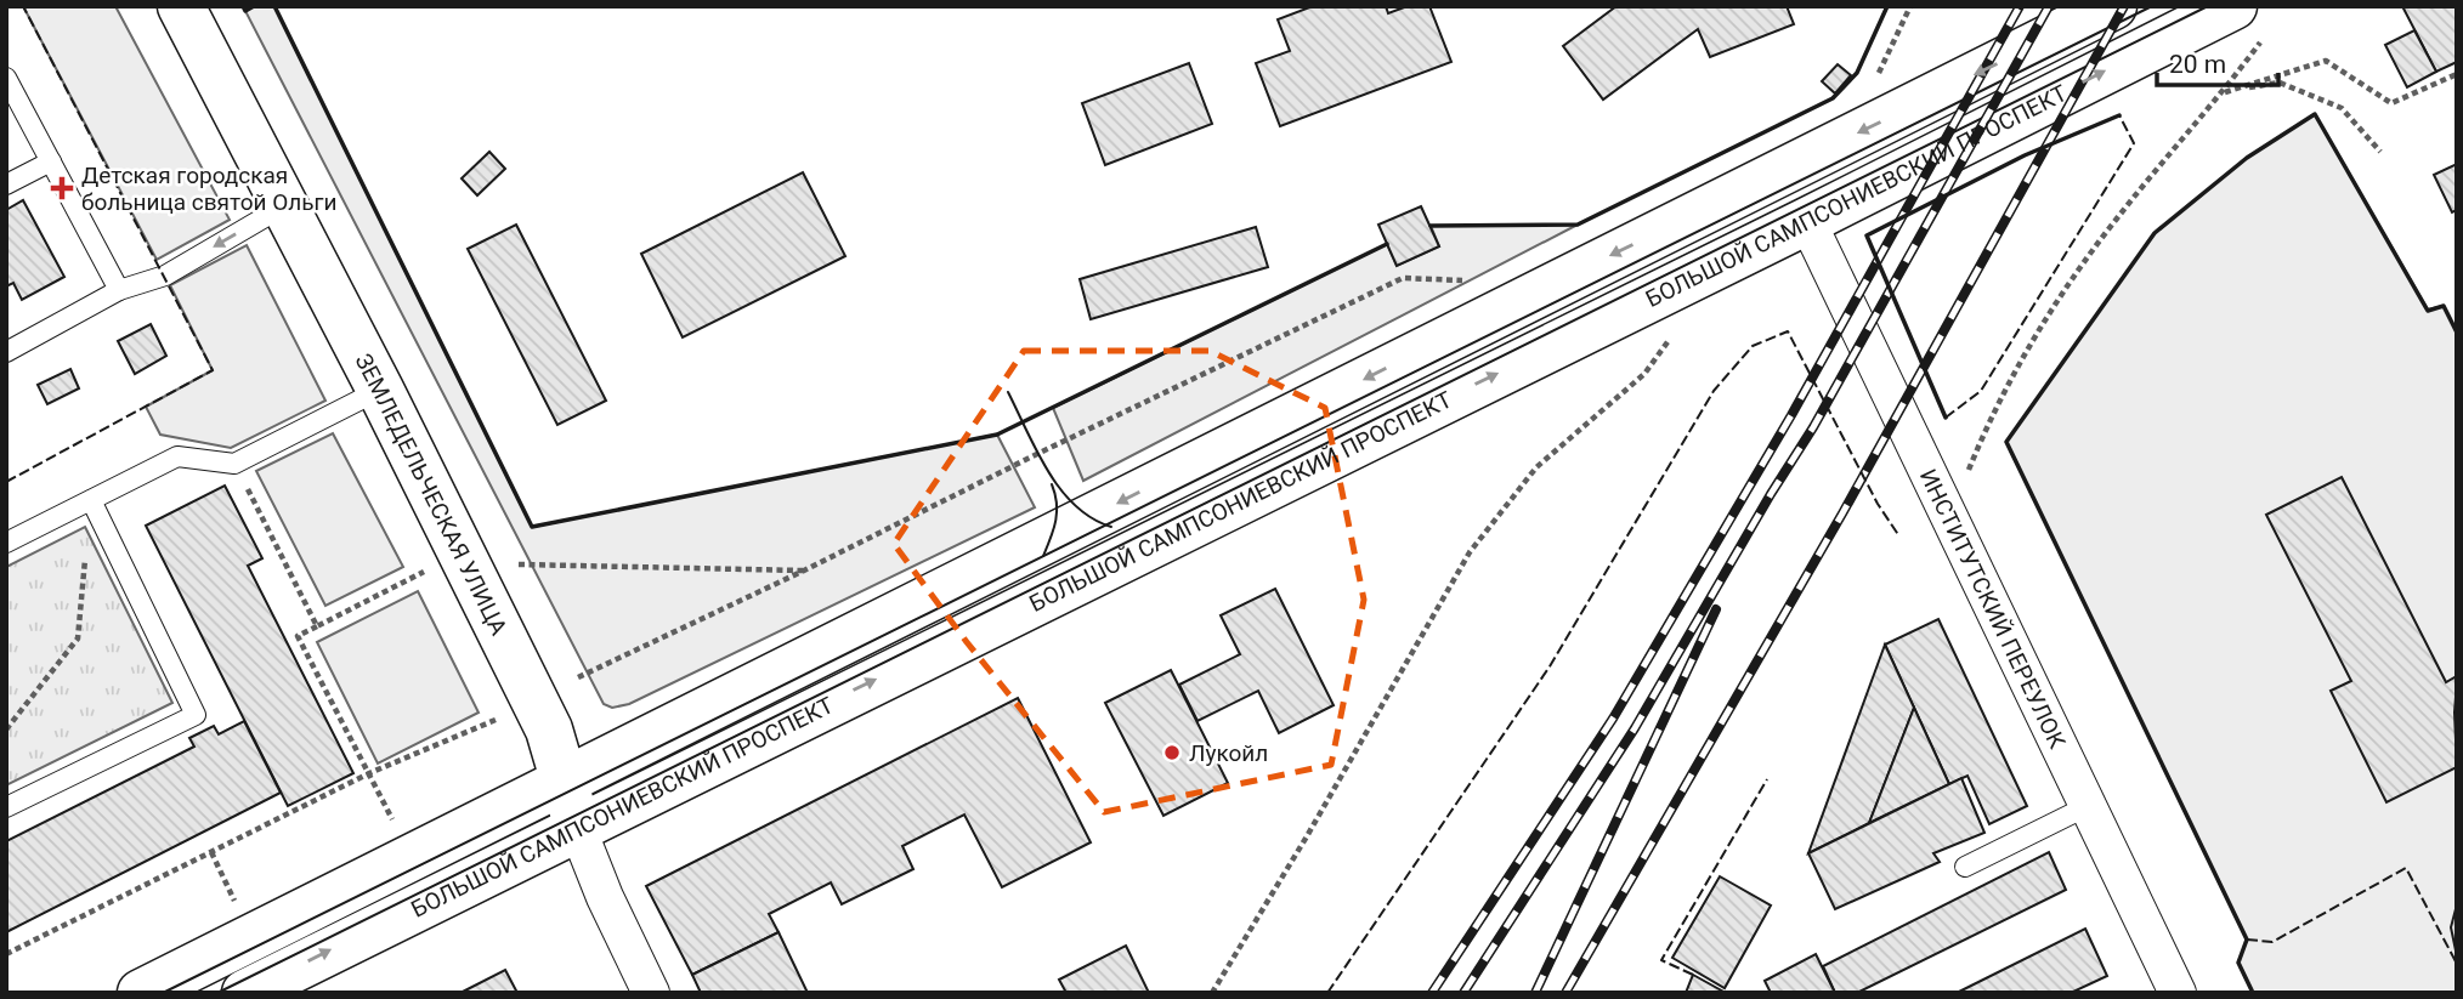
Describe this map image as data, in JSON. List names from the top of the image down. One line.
{"streets":{"main road":["БОЛЬШОЙ САМПСОНИЕВСКИЙ ПРОСПЕКТ","ЗЕМЛЕДЕЛЬЧЕСКАЯ УЛИЦА"],"street":["ИНСТИТУТСКИЙ ПЕРЕУЛОК"]},"crossings":[["БОЛЬШОЙ САМПСОНИЕВСКИЙ ПРОСПЕКТ","ЗЕМЛЕДЕЛЬЧЕСКАЯ УЛИЦА"],["БОЛЬШОЙ САМПСОНИЕВСКИЙ ПРОСПЕКТ","ИНСТИТУТСКИЙ ПЕРЕУЛОК"]],"places":{"health":["Детская городская больница святой Ольги"],"other":["Лукойл"]},"scale_bar":"20 m"}
